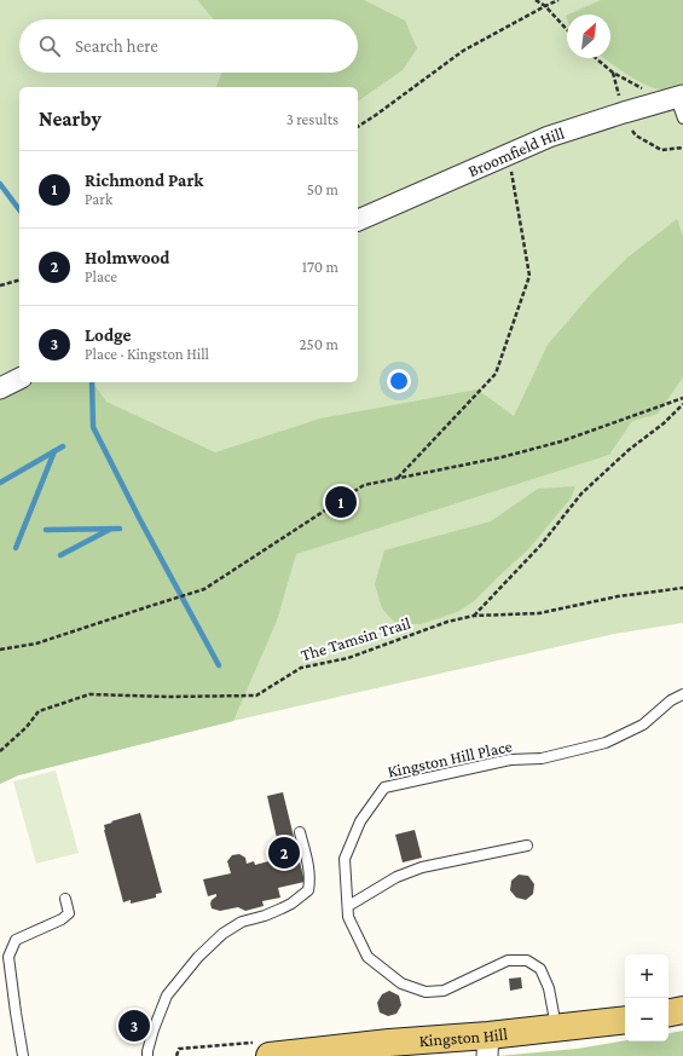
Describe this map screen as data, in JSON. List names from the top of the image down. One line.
{"streets":{"main road":["Kingston Hill"],"street":["Broomfield Hill"],"lane":["Kingston Hill Place"],"path":["The Tamsin Trail"]},"crossings":[["Kingston Hill Place","Kingston Hill"]],"north":"top right","page":{"search":"Search here","heading":["Nearby","3 results"],"list":[{"mark":"1","name":"Richmond Park","note":"Park","value":"50 m"},{"mark":"2","name":"Holmwood","note":"Place","value":"170 m"},{"mark":"3","name":"Lodge","note":"Place · Kingston Hill","value":"250 m"}],"pins":["1","2","3"],"map_buttons":["+","−"]}}
